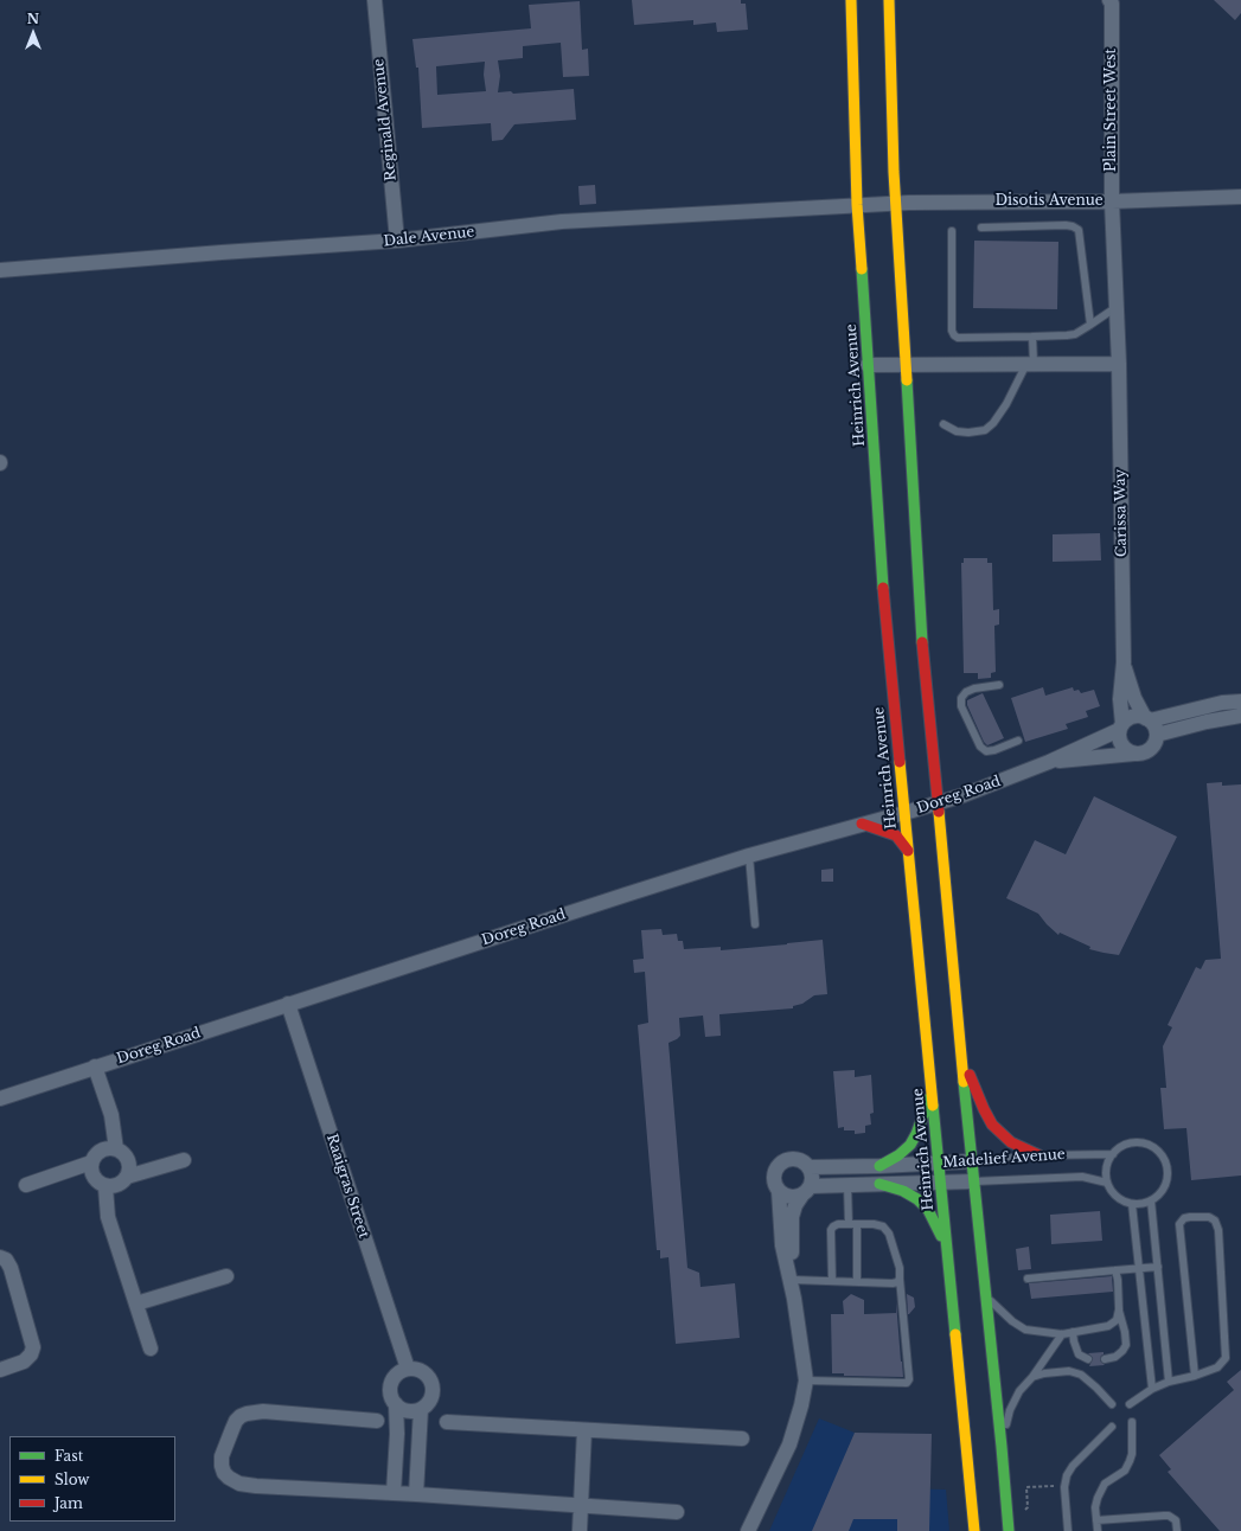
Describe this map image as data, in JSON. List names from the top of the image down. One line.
{"streets":{"street":["Plain Street West","Reginald Avenue","Disotis Avenue","Dale Avenue","Heinrich Avenue","Carissa Way","Doreg Road","Madelief Avenue","Raaigras Street"]},"crossings":[["Plain Street West","Disotis Avenue"],["Plain Street West","Carissa Way"],["Reginald Avenue","Dale Avenue"],["Disotis Avenue","Dale Avenue"],["Disotis Avenue","Heinrich Avenue"],["Dale Avenue","Heinrich Avenue"],["Heinrich Avenue","Doreg Road"],["Heinrich Avenue","Madelief Avenue"],["Carissa Way","Doreg Road"],["Doreg Road","Raaigras Street"]],"legend":["Fast","Slow","Jam"],"north":"top"}
